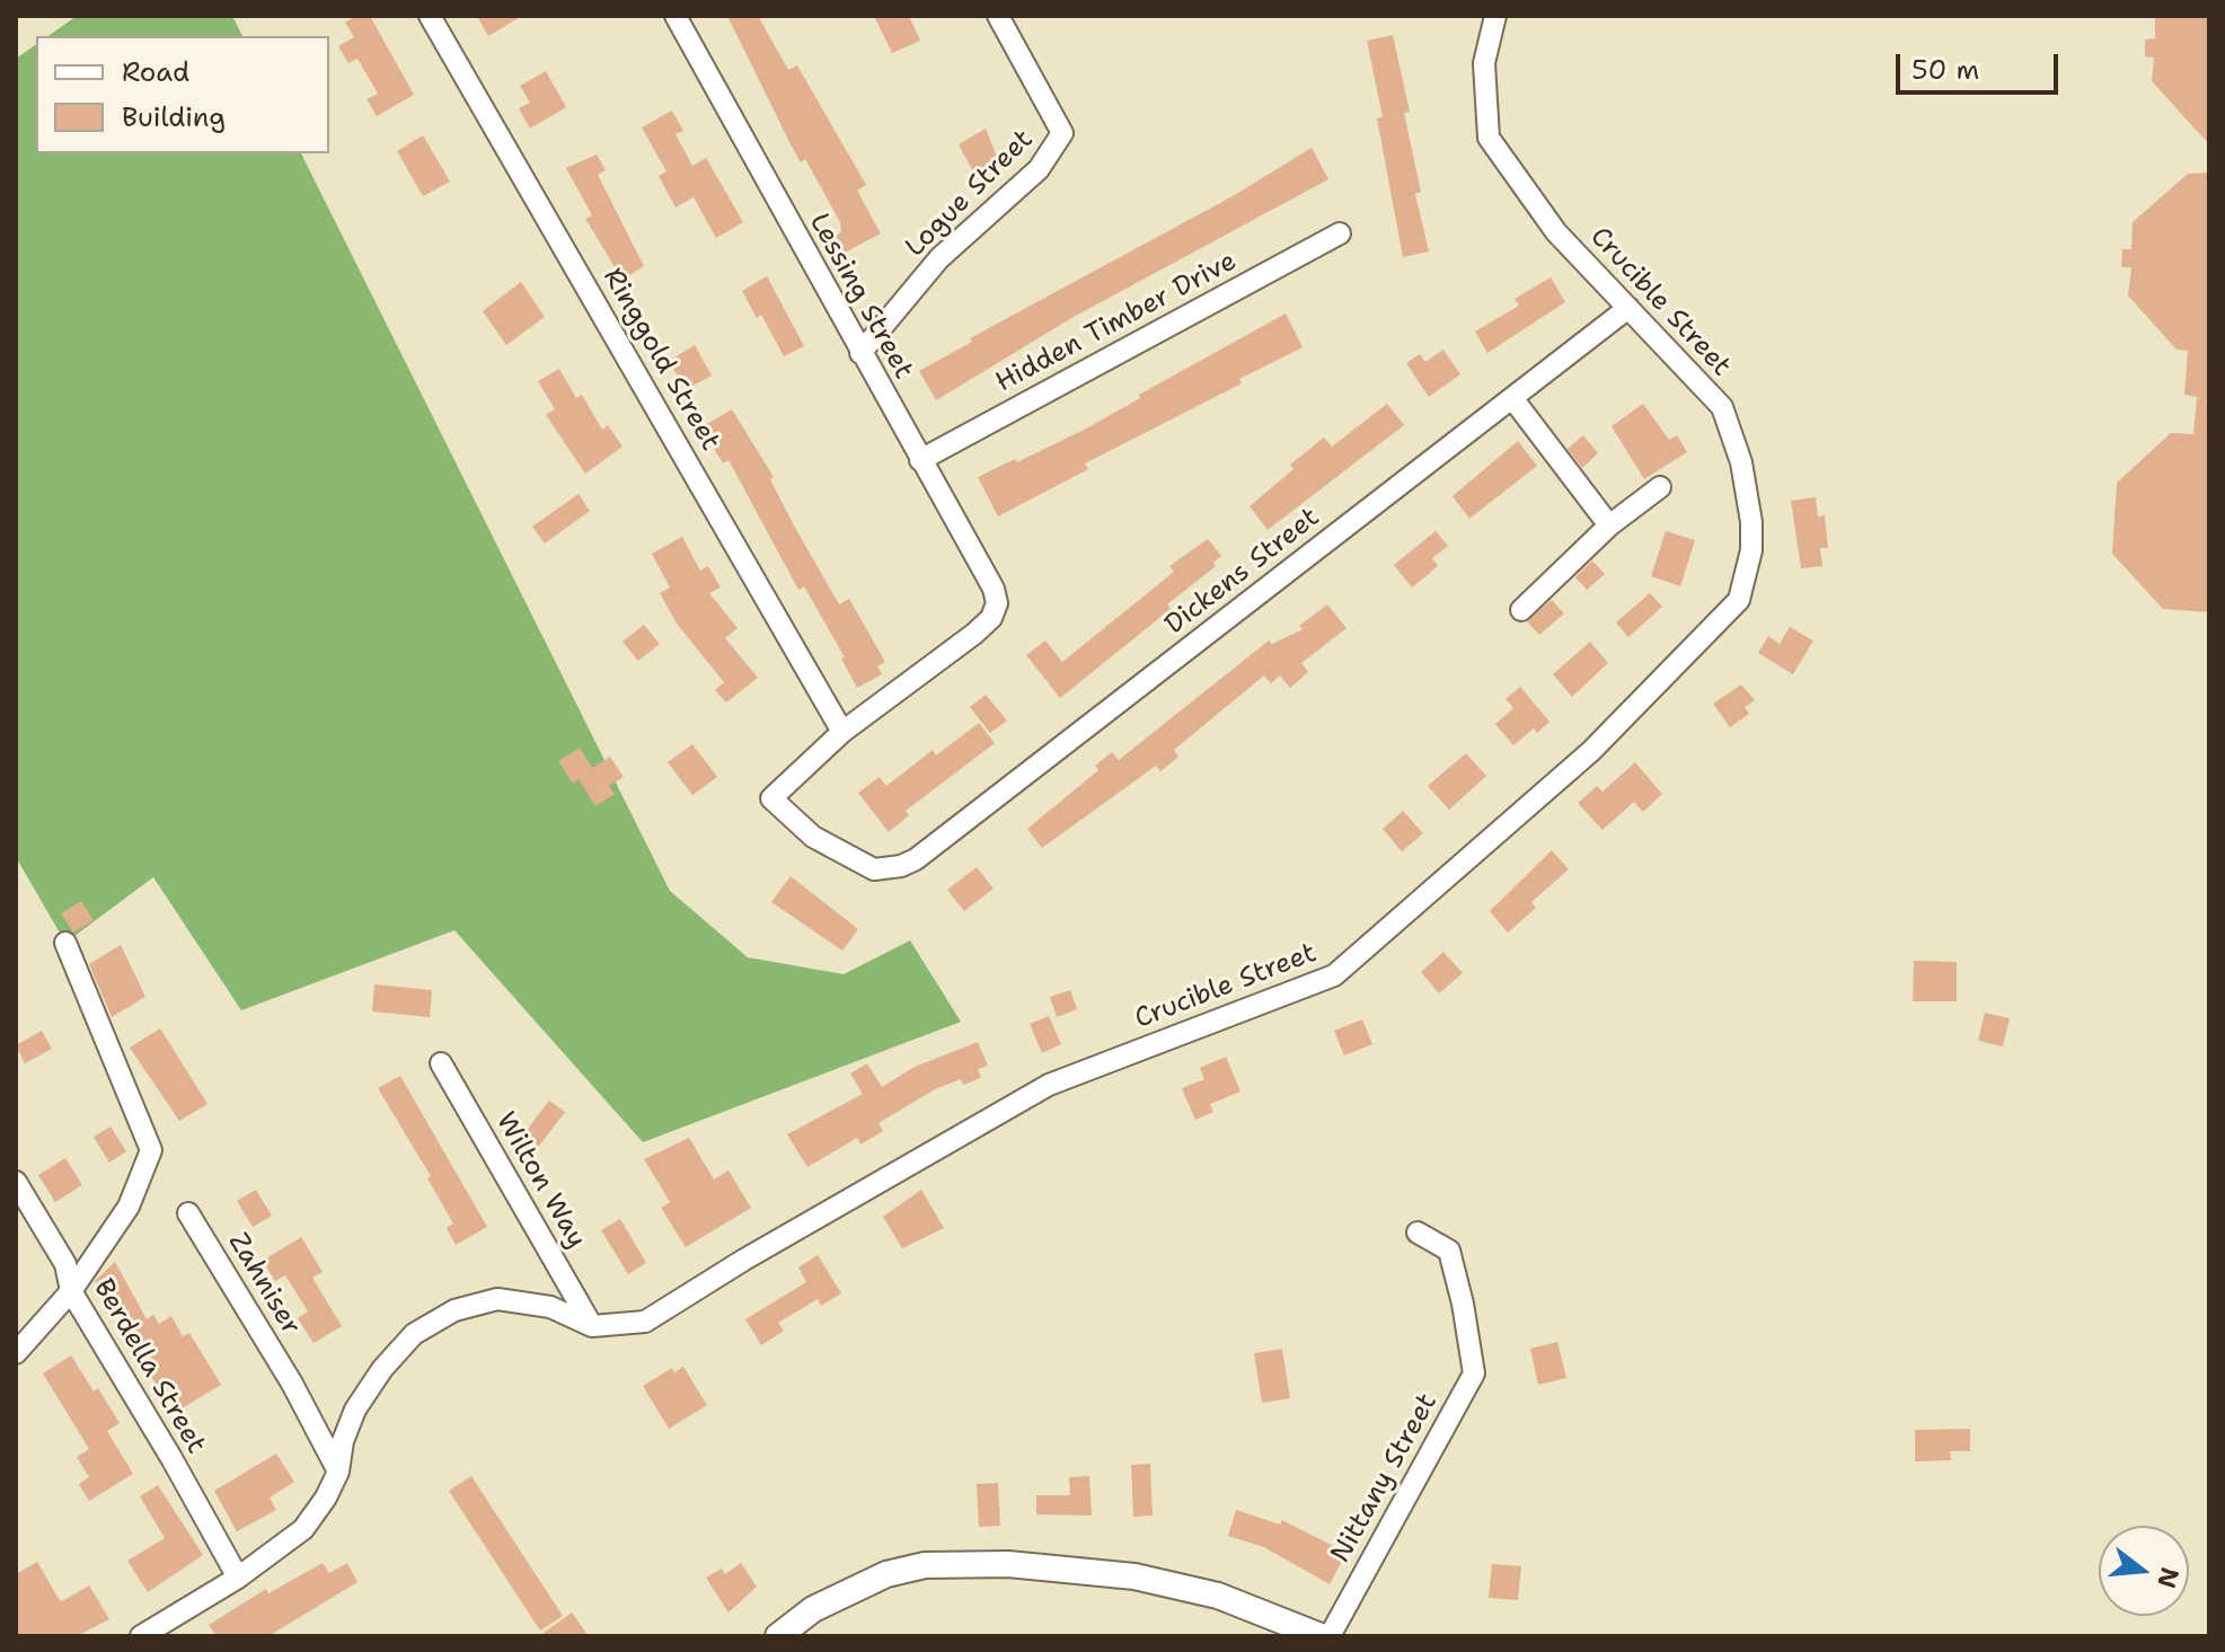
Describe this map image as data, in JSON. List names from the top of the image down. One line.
{"streets":{"street":["Logue Street","Lessing Street","Crucible Street","Hidden Timber Drive","Ringgold Street","Dickens Street","Wilton Way","Zahniser","Berdella Street","Nittany Street"]},"crossings":[["Logue Street","Lessing Street"],["Lessing Street","Hidden Timber Drive"],["Lessing Street","Ringgold Street"],["Lessing Street","Dickens Street"],["Crucible Street","Dickens Street"],["Crucible Street","Wilton Way"],["Crucible Street","Zahniser"],["Crucible Street","Berdella Street"],["Ringgold Street","Dickens Street"]],"legend":["Road","Building"],"scale_bar":"50 m","north":"right"}
